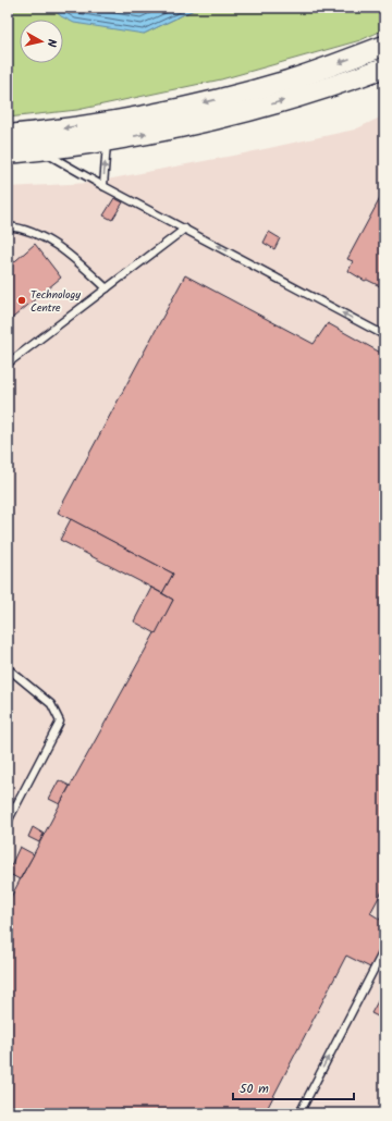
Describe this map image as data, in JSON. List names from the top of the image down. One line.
{"places":["Technology Centre"],"scale_bar":"50 m","north":"right"}
